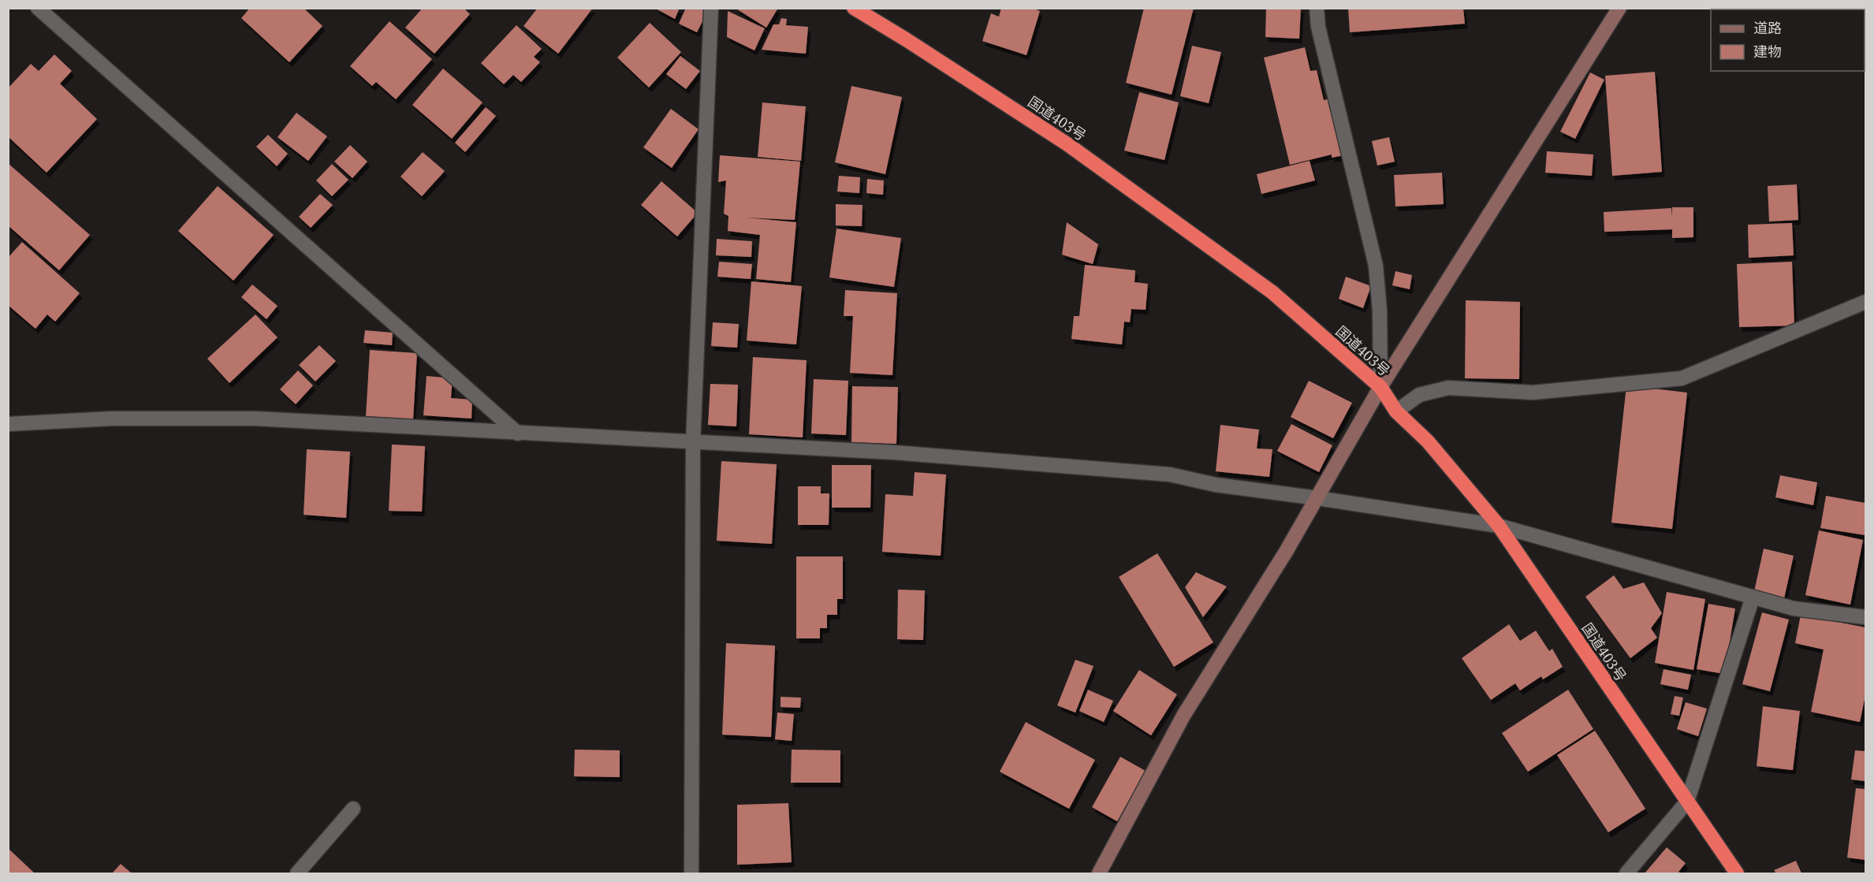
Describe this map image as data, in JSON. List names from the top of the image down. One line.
{"streets":{"highway":["国道403号"]},"legend":["道路","建物"]}
